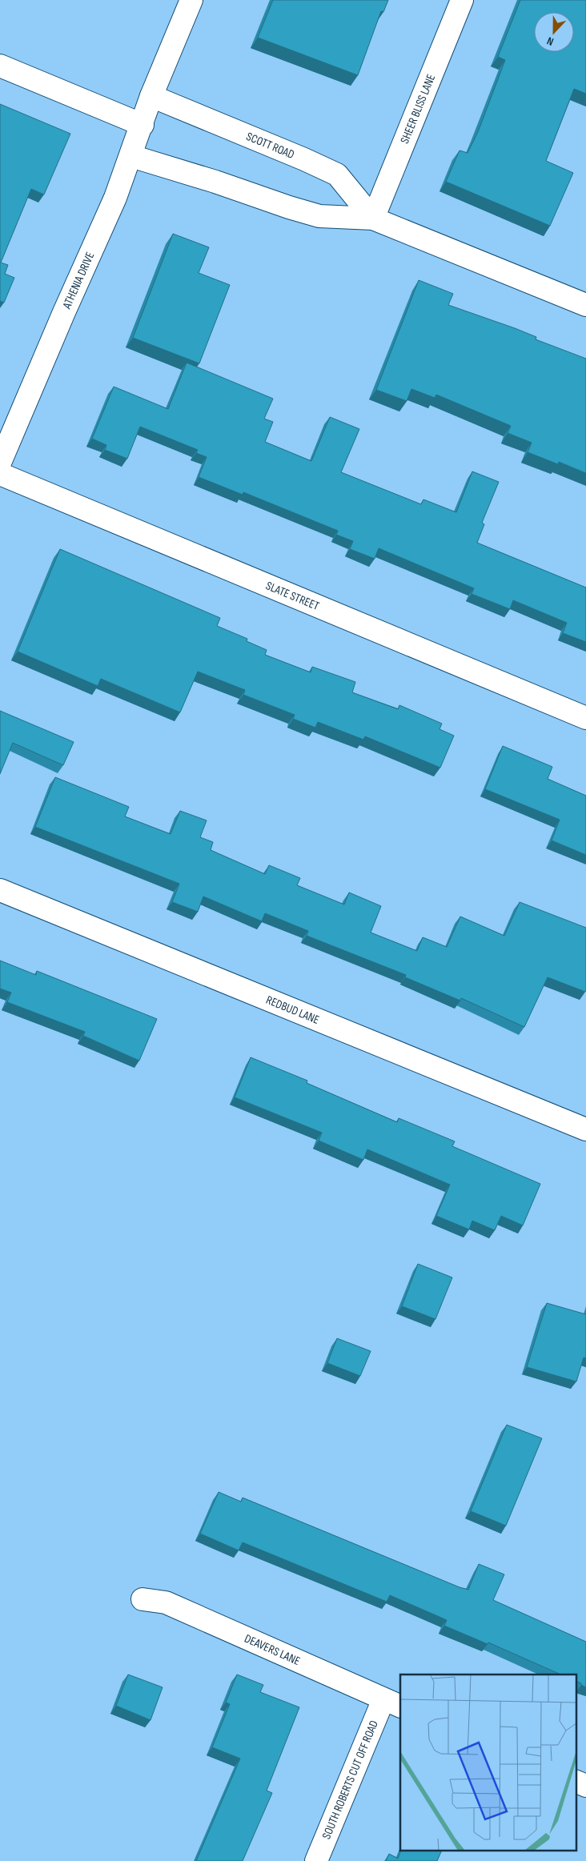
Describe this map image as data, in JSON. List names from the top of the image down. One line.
{"streets":{"street":["SHEER BLISS LANE","SCOTT ROAD","ATHENIA DRIVE","SLATE STREET","REDBUD LANE","DEAVERS LANE","SOUTH ROBERTS CUT OFF ROAD"]},"crossings":[["SHEER BLISS LANE","SCOTT ROAD"],["SCOTT ROAD","ATHENIA DRIVE"],["DEAVERS LANE","SOUTH ROBERTS CUT OFF ROAD"]],"north":"bottom"}
